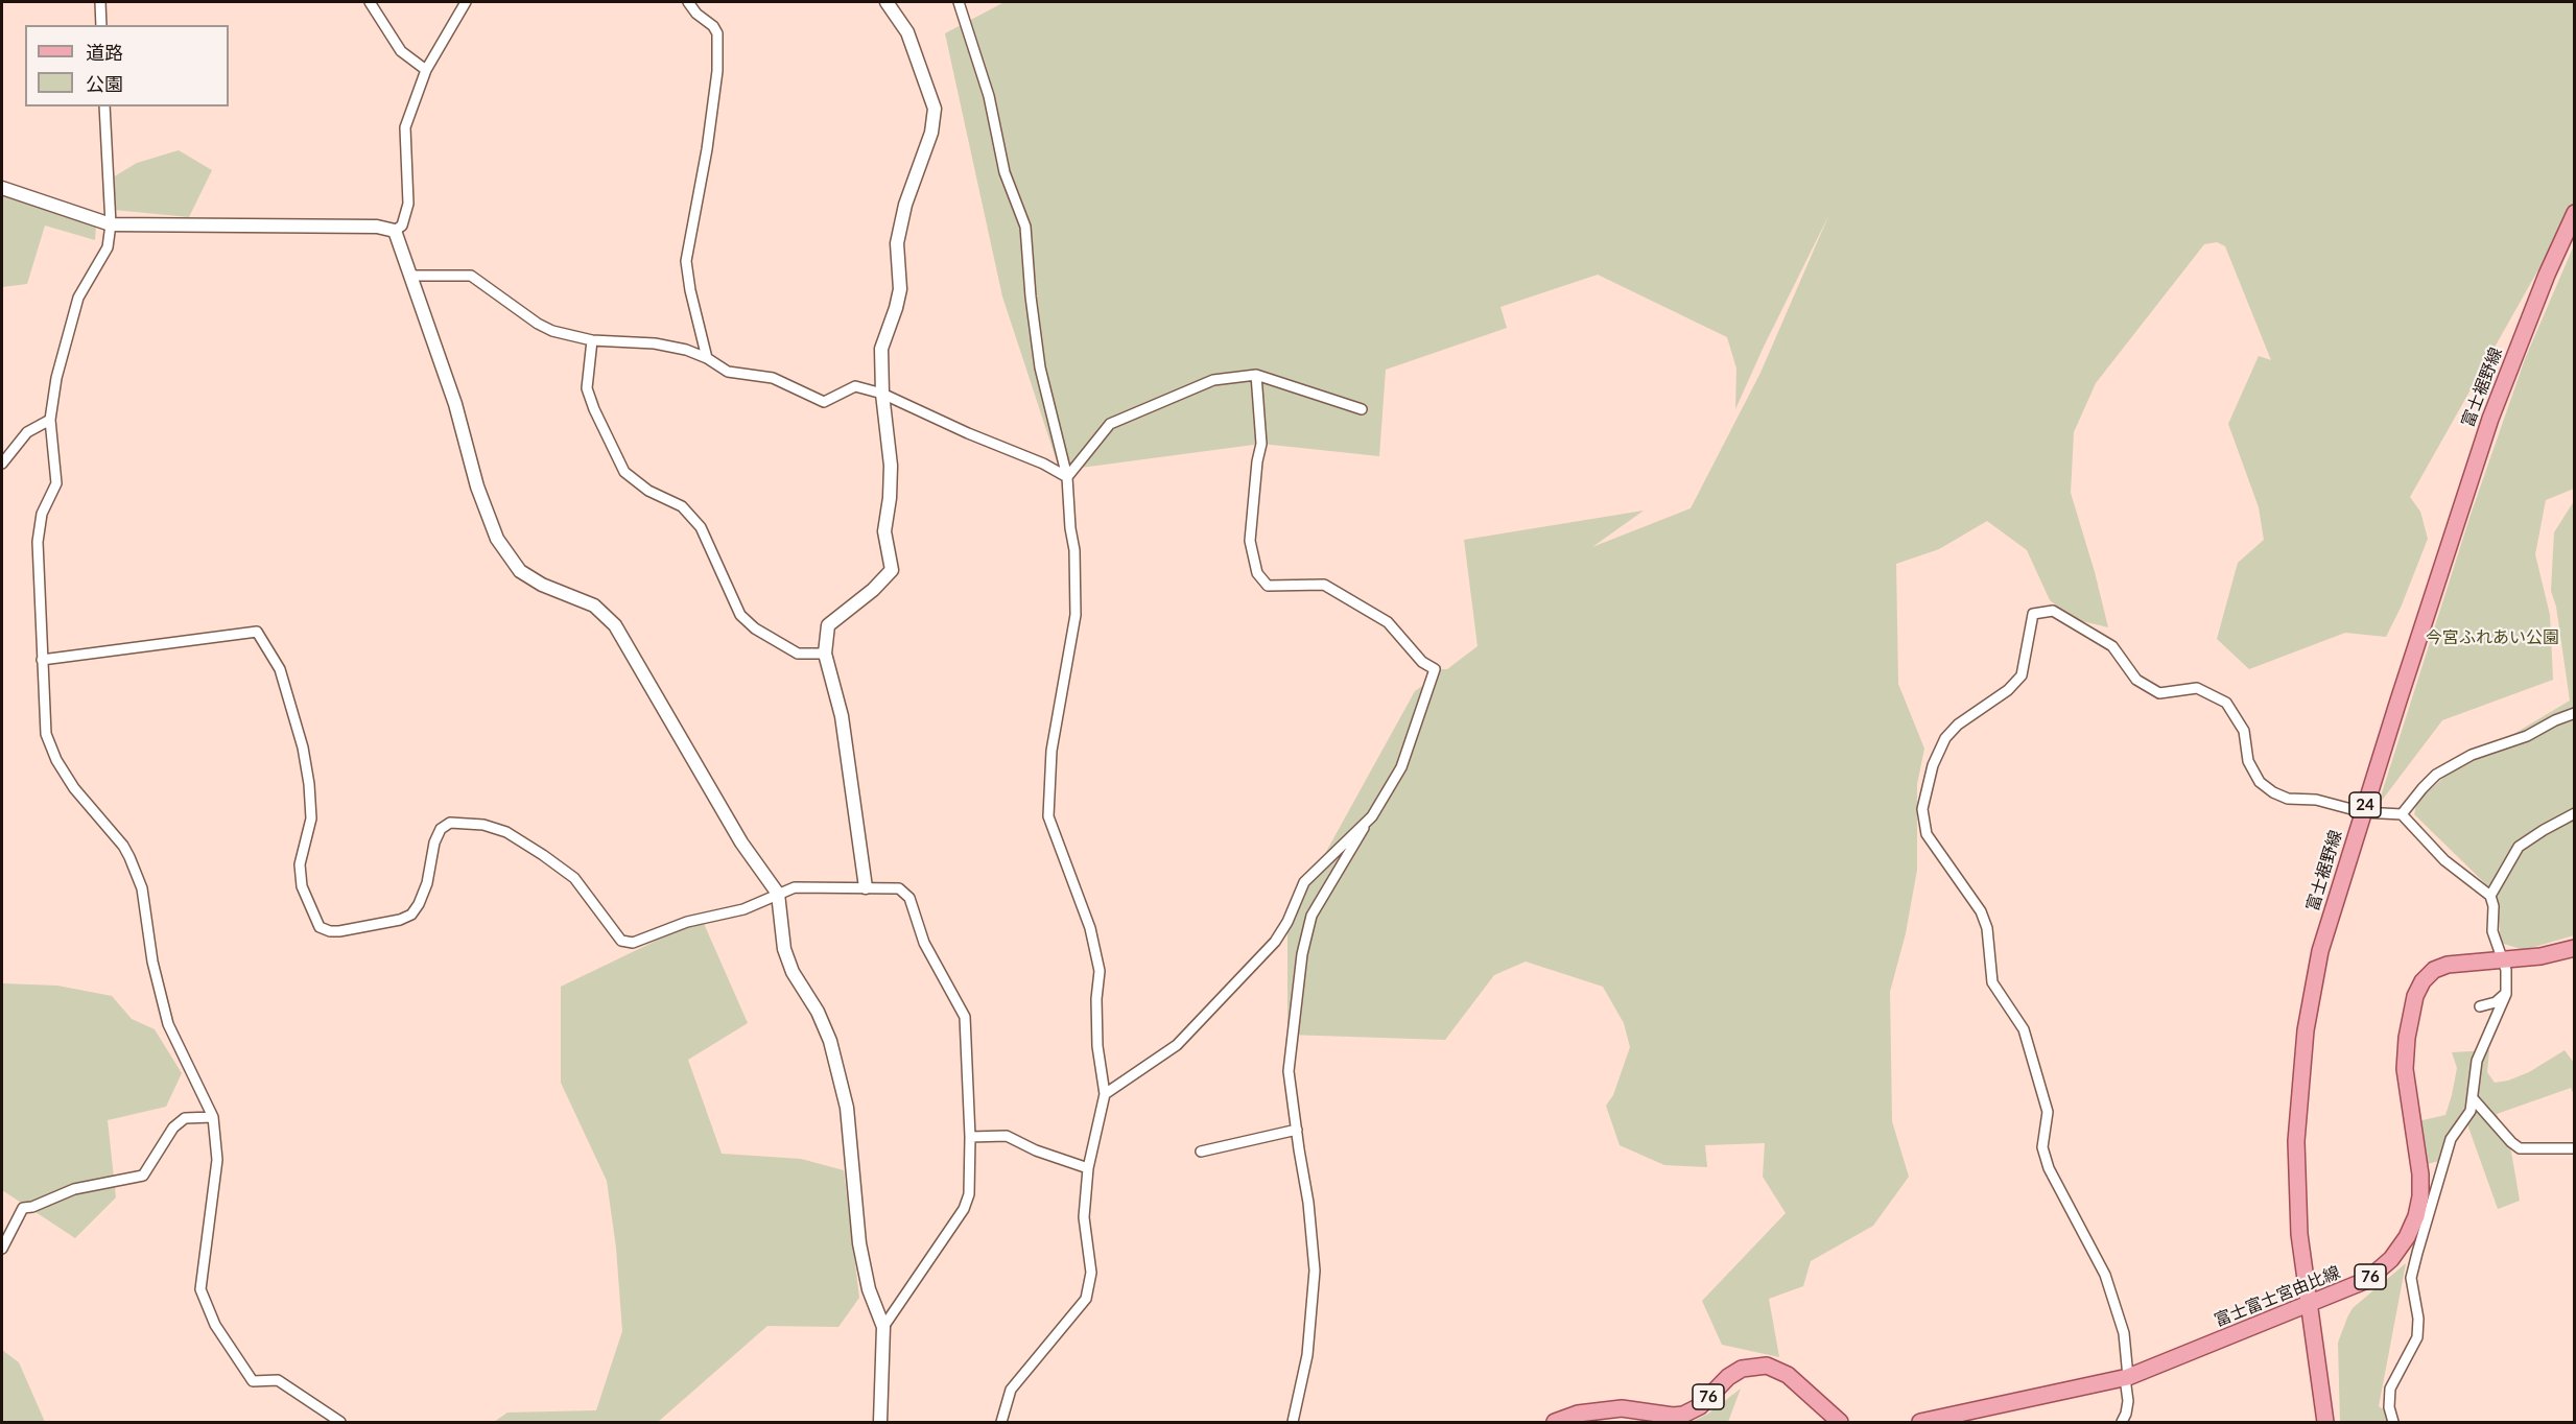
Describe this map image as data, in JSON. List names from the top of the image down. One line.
{"streets":{"main road":["富士裾野線","24","76","富士富士宮由比線"]},"crossings":[["富士裾野線","富士富士宮由比線"]],"parks":["今宮ふれあい公園"],"legend":["道路","公園"]}
